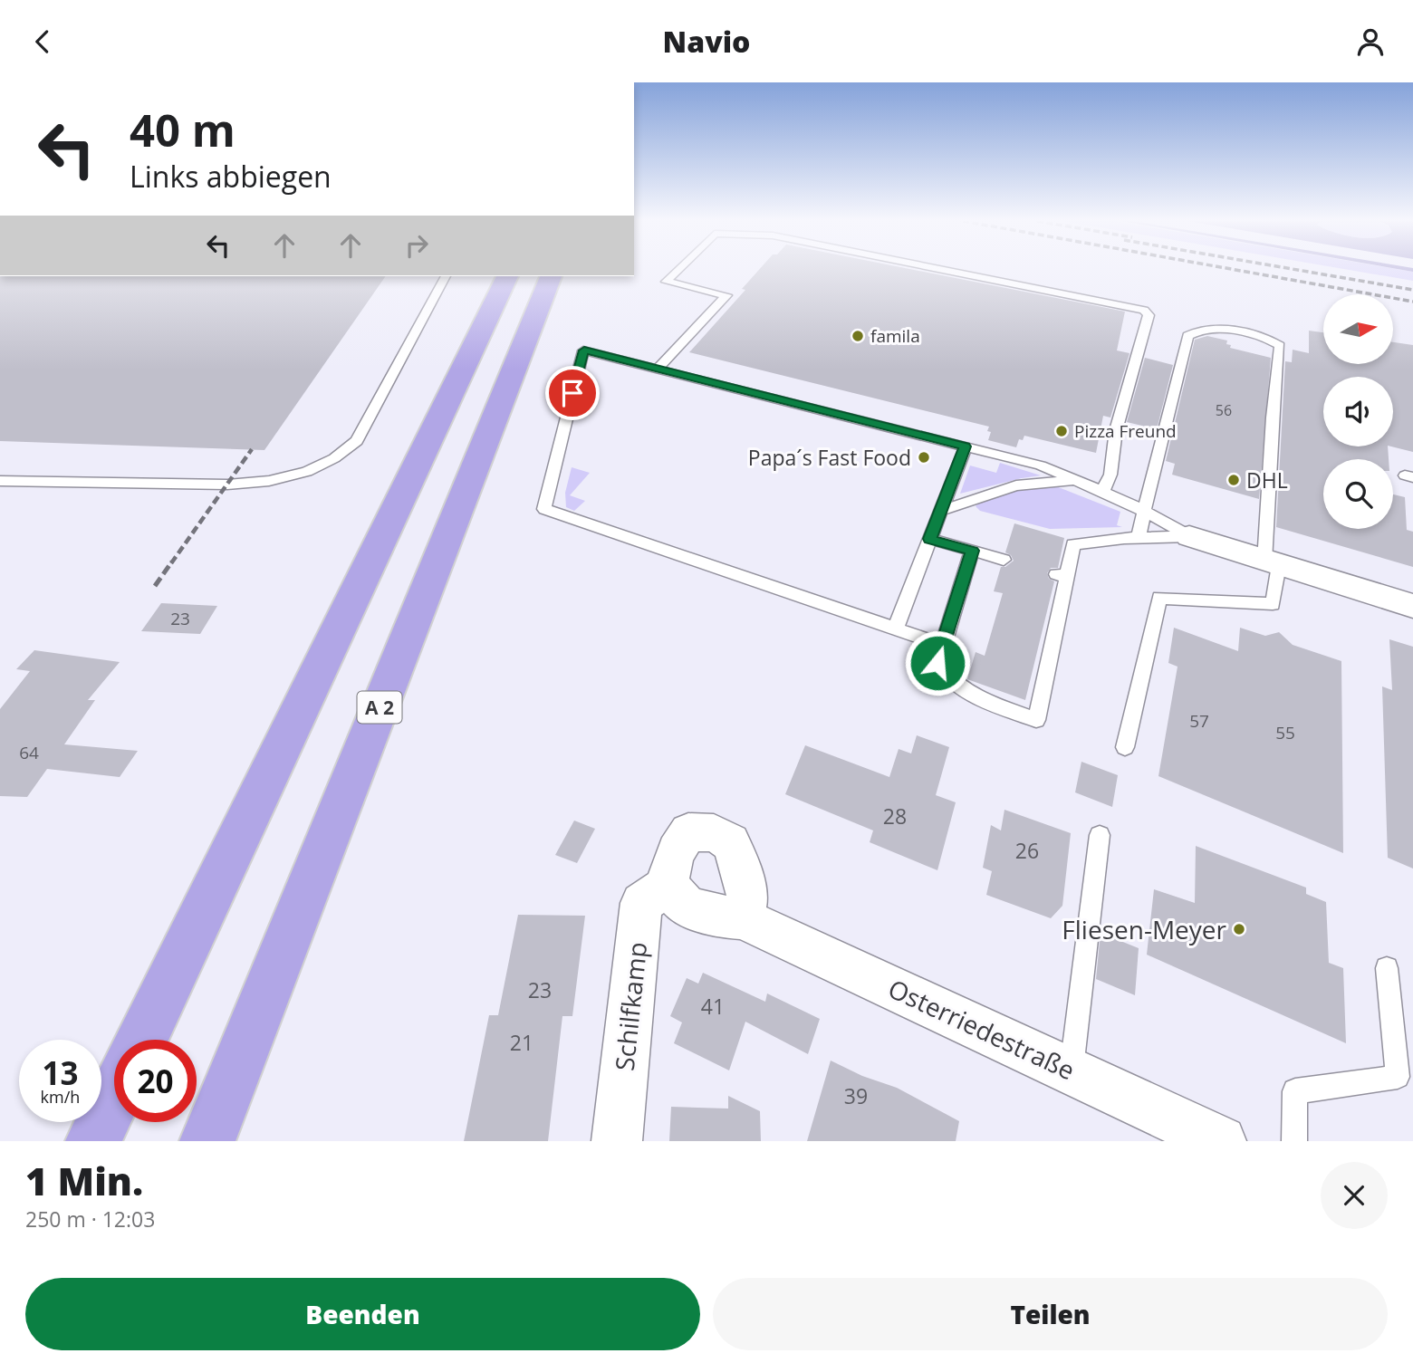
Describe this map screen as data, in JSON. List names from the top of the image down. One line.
{"streets":{"highway":["A 2"],"street":["Schilfkamp","Osterriedestraße"]},"crossings":[["Schilfkamp","Osterriedestraße"]],"places":["famila","Pizza Freund","Papa´s Fast Food","DHL","Fliesen-Meyer"],"house_numbers":["56","23","57","55","64","28","26","23","41","21","39"],"north":"right","page":{"header":"Navio","turn":["40 m","Links abbiegen"],"speed":"13 km/h","limit":"20","heading":["1 Min.","250 m · 12:03"],"buttons":["Beenden","Teilen"]}}
